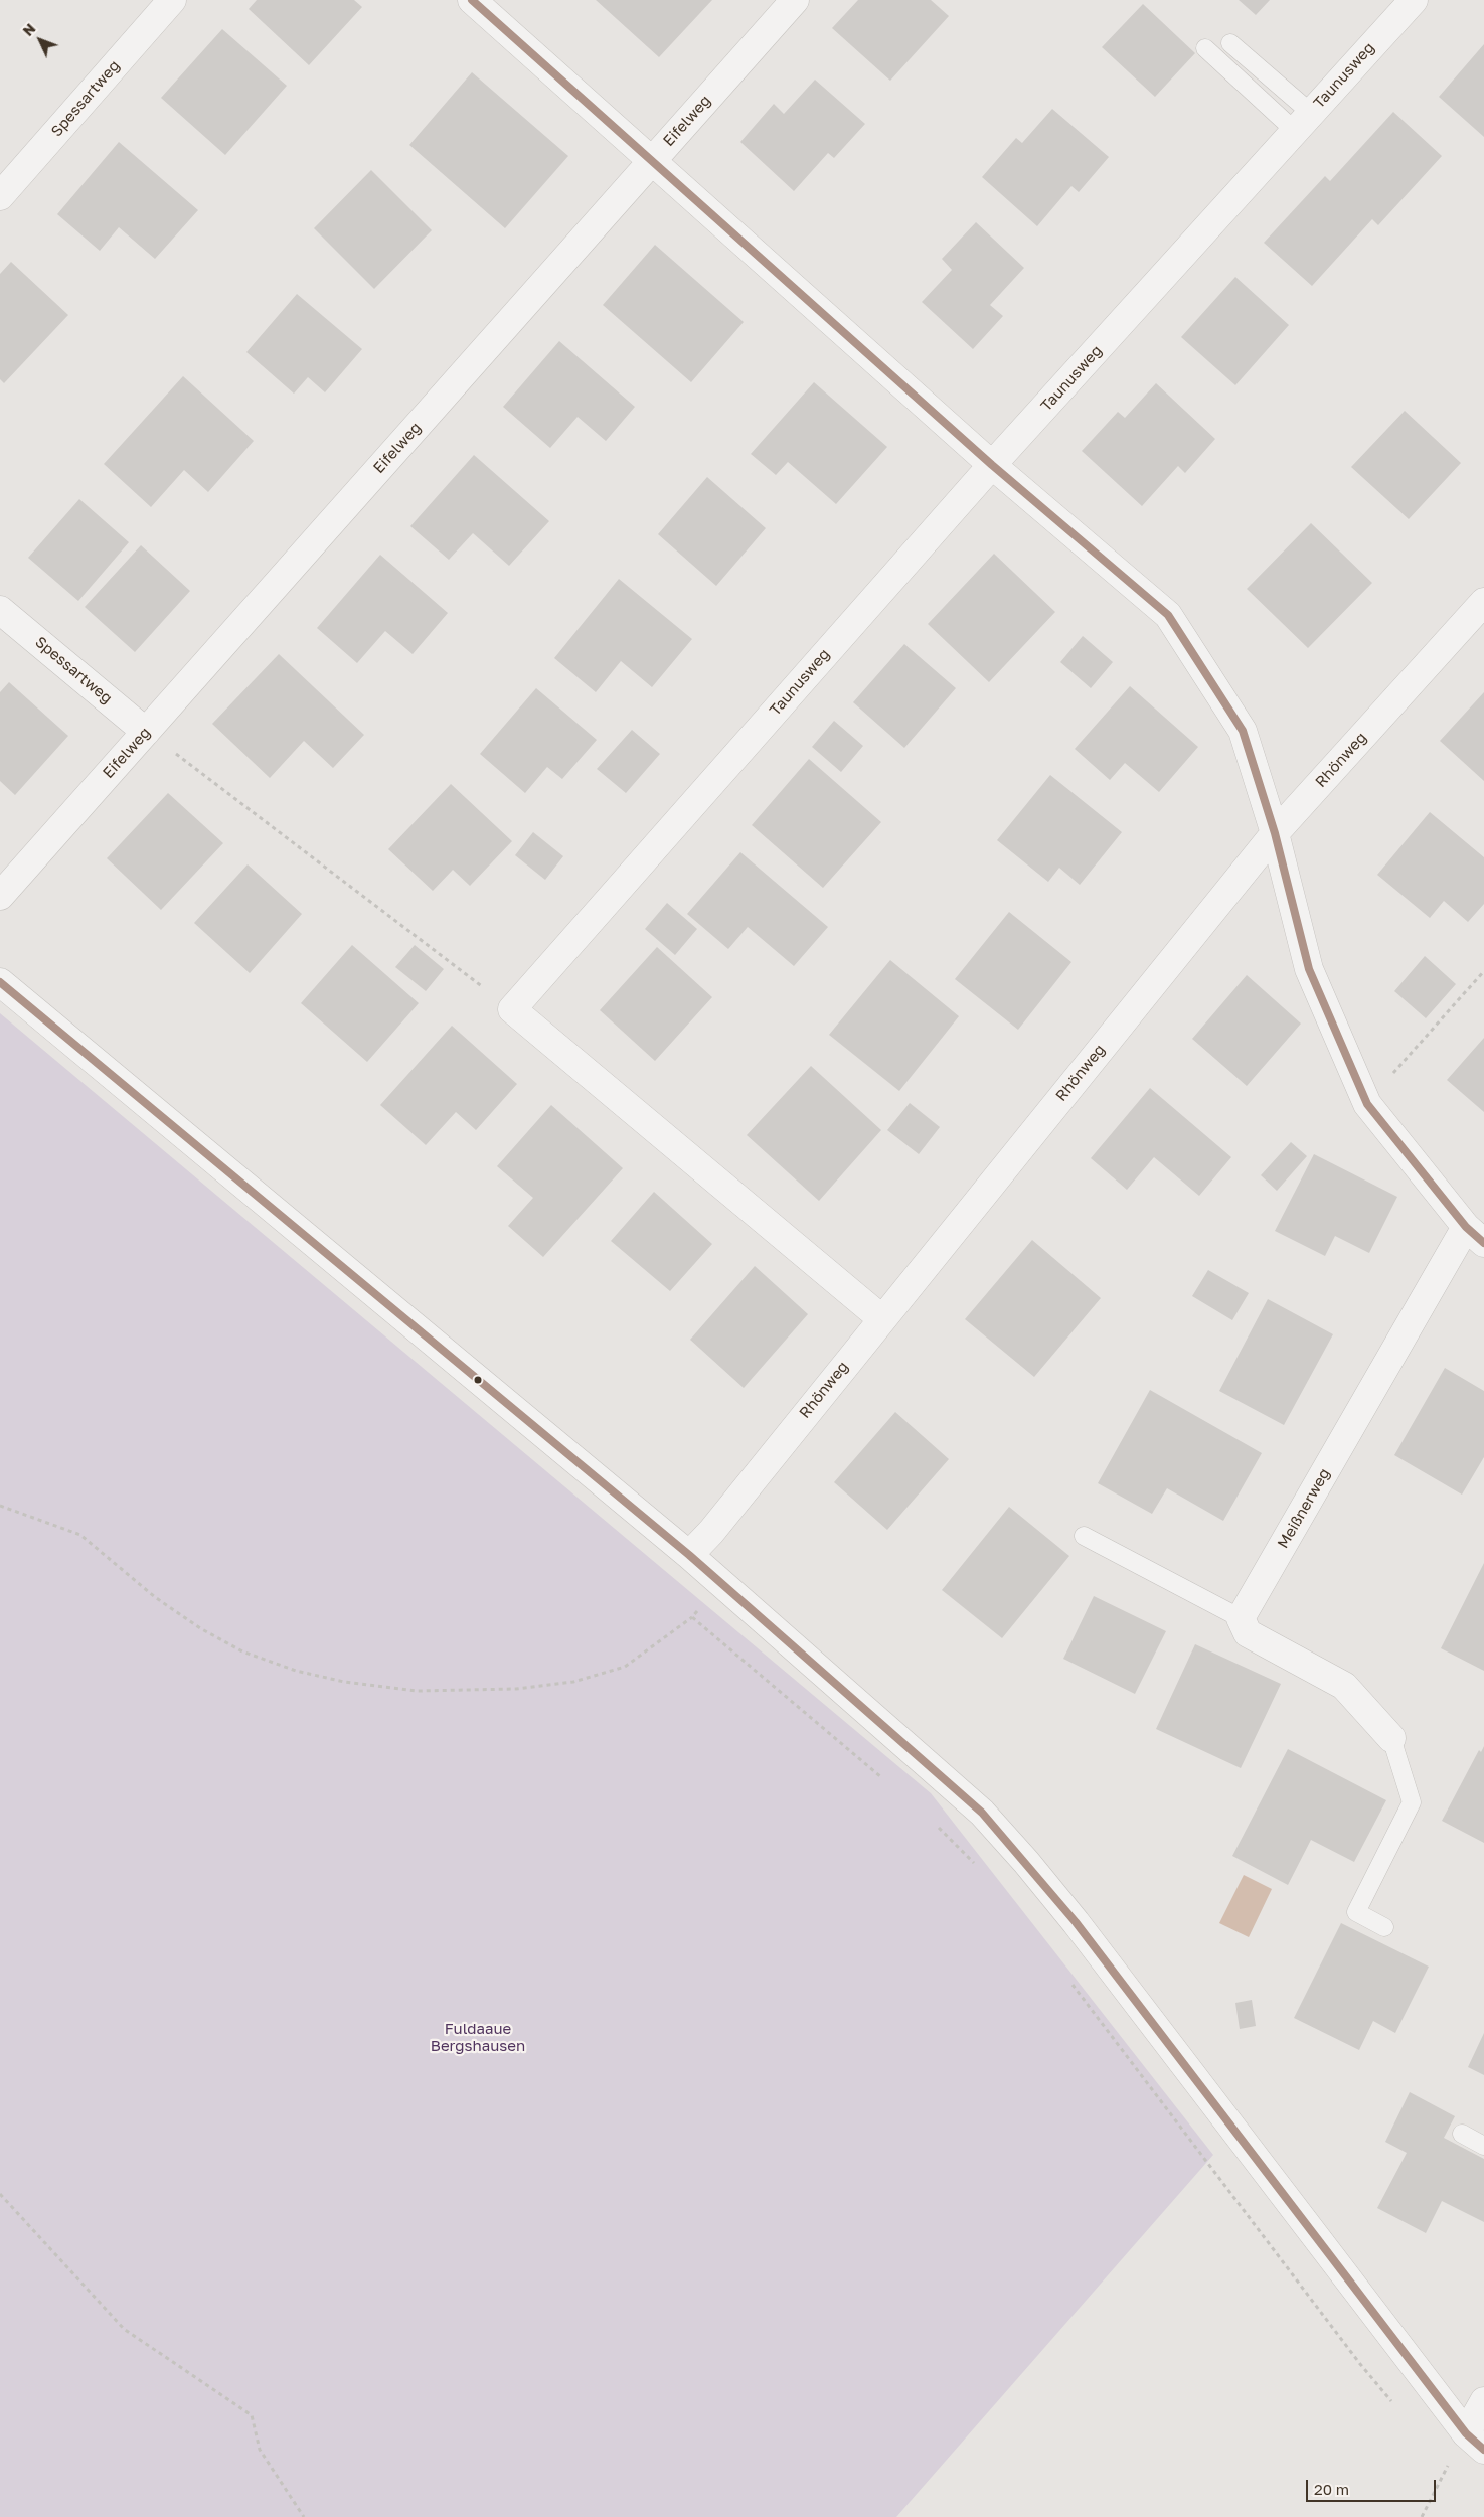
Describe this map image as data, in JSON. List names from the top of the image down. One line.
{"streets":{"street":["Taunusweg","Spessartweg","Eifelweg","Rhönweg","Meißnerweg"]},"crossings":[["Spessartweg","Eifelweg"]],"parks":["Fuldaaue Bergshausen"],"scale_bar":"20 m","north":"top left"}
